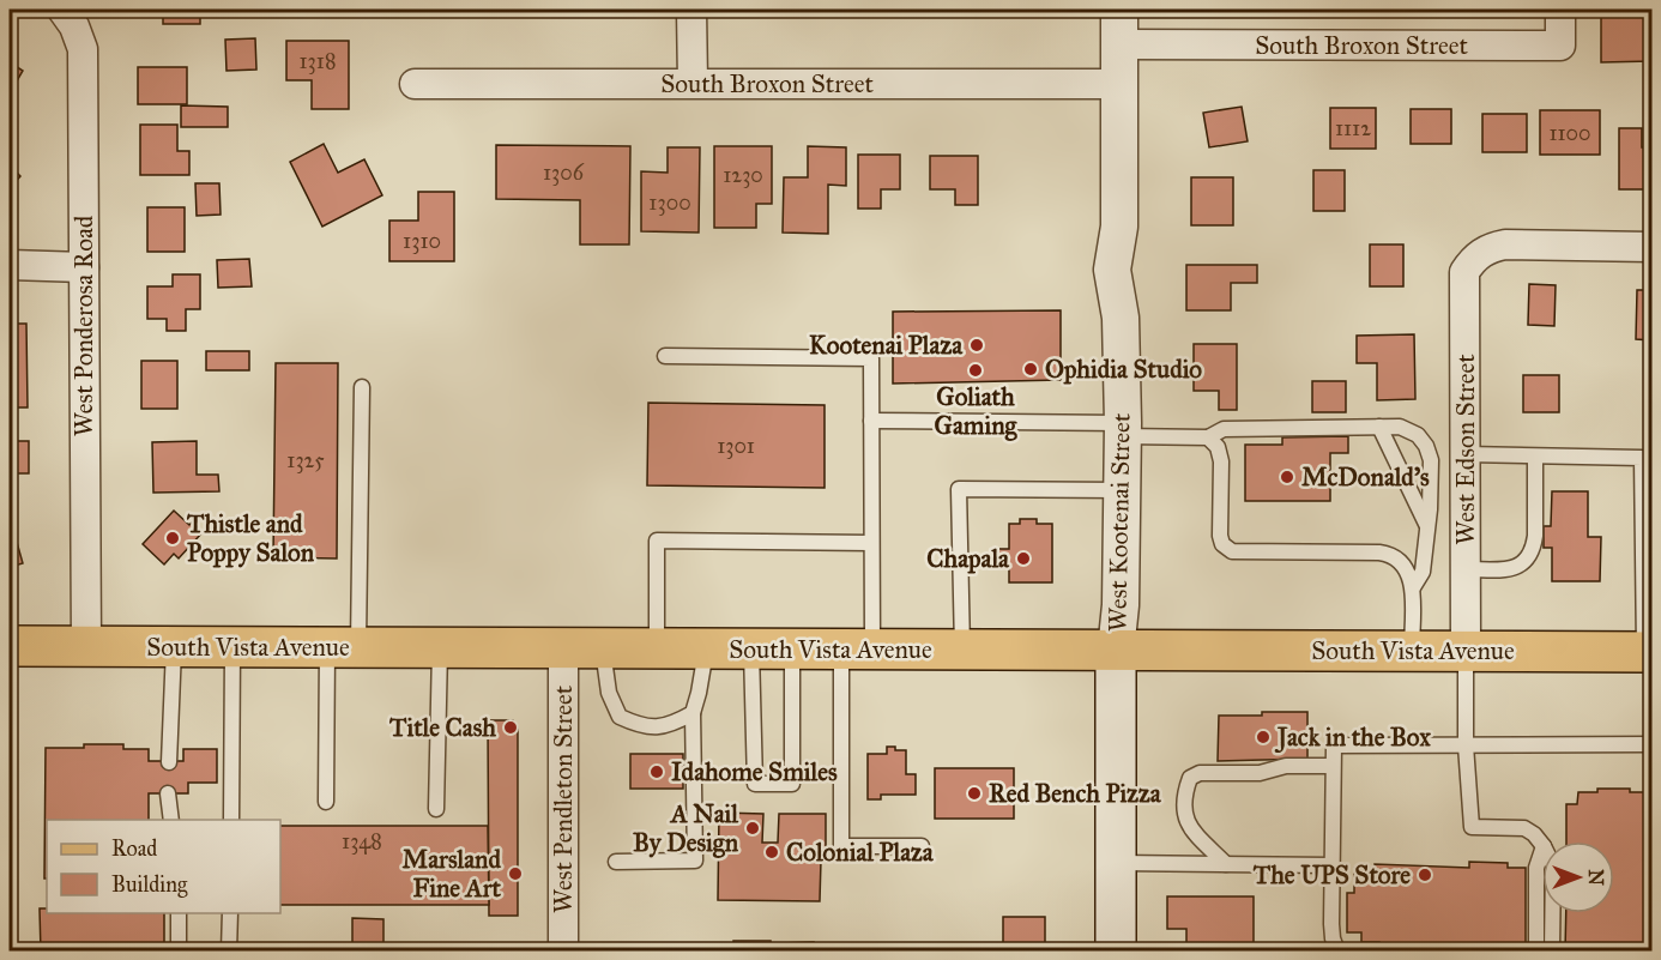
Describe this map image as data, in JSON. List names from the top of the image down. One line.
{"streets":{"main road":["West Kootenai Street","South Vista Avenue"],"street":["South Broxon Street","West Ponderosa Road","West Edson Street","West Pendleton Street"]},"crossings":[["South Broxon Street","West Kootenai Street"],["West Ponderosa Road","South Vista Avenue"],["West Edson Street","South Vista Avenue"],["West Kootenai Street","South Vista Avenue"],["South Vista Avenue","West Pendleton Street"]],"places":["Kootenai Plaza","Ophidia Studio","Goliath Gaming","McDonald's","Thistle and Poppy Salon","Chapala","Title Cash","Jack in the Box","Idahome Smiles","Red Bench Pizza","A Nail By Design","Colonial Plaza","Marsland Fine Art","The UPS Store"],"house_numbers":["1318","1112","1100","1306","1230","1300","1310","1301","1325","1348"],"legend":["Road","Building"],"north":"right"}
